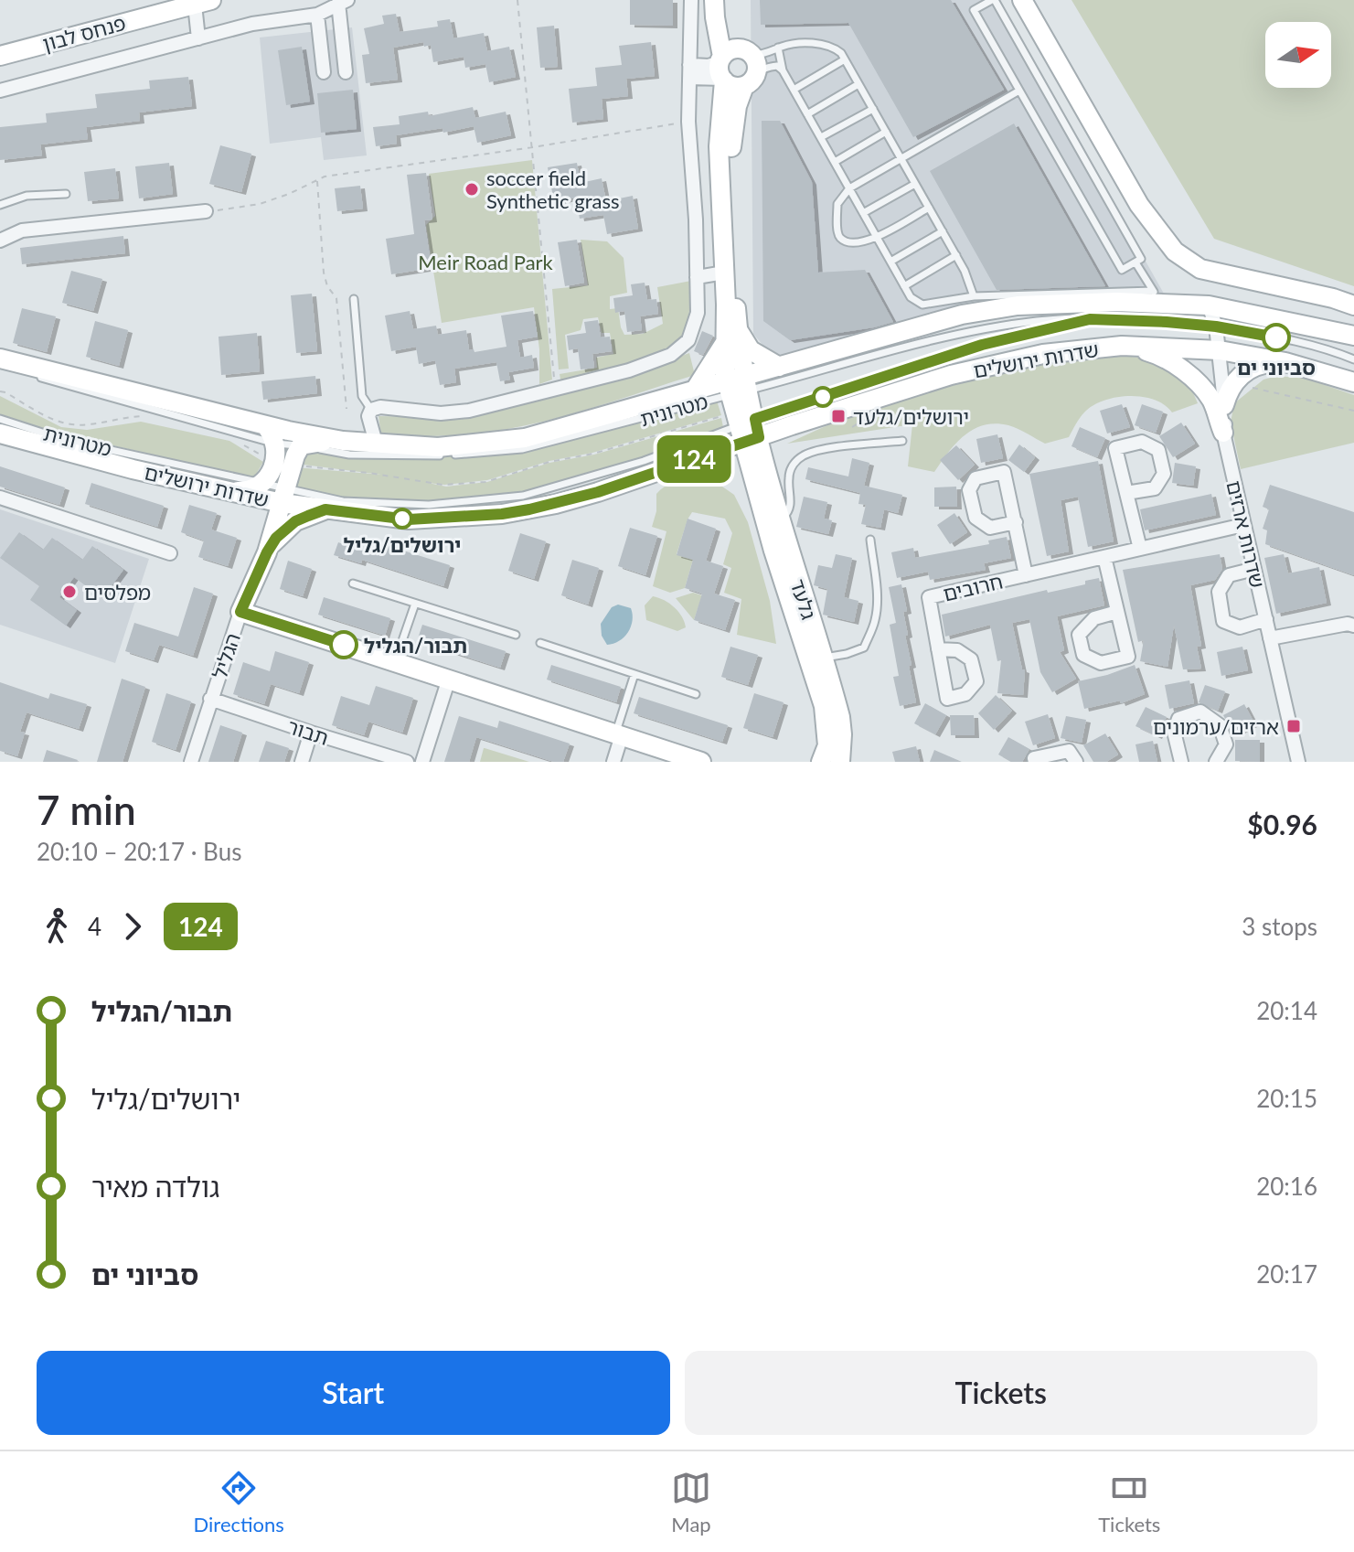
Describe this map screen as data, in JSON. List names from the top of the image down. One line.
{"streets":{"main road":["פנחס לבון","שדרות ירושלים","גלעד","הגליל"],"street":["שדרות ארזים","חרובים","תבור"],"lane":["מטרונית"]},"crossings":[["שדרות ירושלים","מטרונית"],["שדרות ירושלים","שדרות ארזים"],["שדרות ירושלים","גלעד"],["שדרות ירושלים","הגליל"],["מטרונית","שדרות ארזים"],["מטרונית","גלעד"],["מטרונית","הגליל"],["שדרות ארזים","חרובים"],["הגליל","תבור"]],"parks":["Meir Road Park"],"places":{"other":["soccer field Synthetic grass","סביוני ים","ירושלים/גליל","מפלסים","תבור/הגליל"],"transit":["ירושלים/גלעד","ארזים/ערמונים"]},"lines":["bus line 124"],"north":"right","page":{"on_map":"124","heading":["7 min","20:10 – 20:17 · Bus","$0.96"],"legs":["4","124","3 stops"],"list":[{"name":"תבור/הגליל","value":"20:14"},{"name":"ירושלים/גליל","value":"20:15"},{"name":"גולדה מאיר","value":"20:16"},{"name":"סביוני ים","value":"20:17"}],"buttons":["Start","Tickets"],"tabs":["Directions","Map","Tickets"]}}
